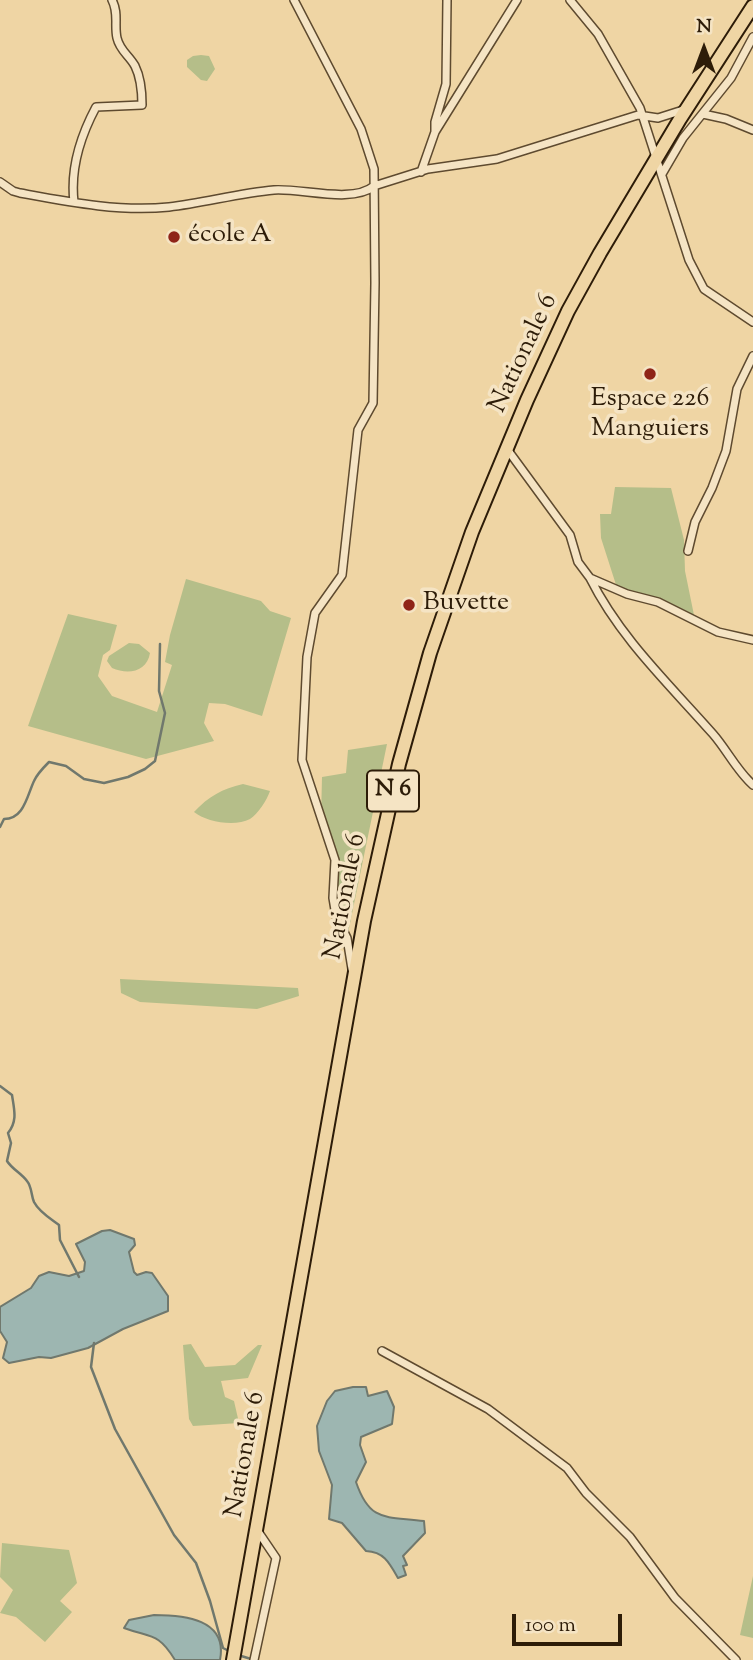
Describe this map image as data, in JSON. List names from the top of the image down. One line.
{"streets":{"main road":["Nationale 6","N 6"]},"places":["école A","Espace 226 Manguiers","Buvette"],"scale_bar":"100 m","north":"top"}
